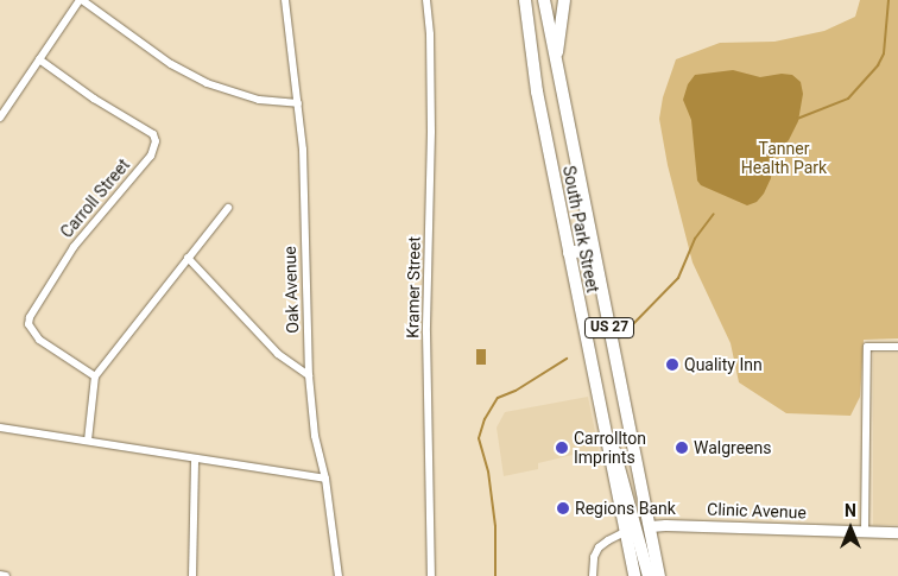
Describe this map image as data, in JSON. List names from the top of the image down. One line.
{"streets":{"main road":["South Park Street","US 27"],"street":["Carroll Street","Kramer Street","Oak Avenue","Clinic Avenue"]},"crossings":[["South Park Street","US 27"],["South Park Street","Clinic Avenue"],["US 27","Clinic Avenue"]],"parks":["Tanner Health Park"],"places":["Quality Inn","Carrollton Imprints","Walgreens","Regions Bank"],"north":"top"}
